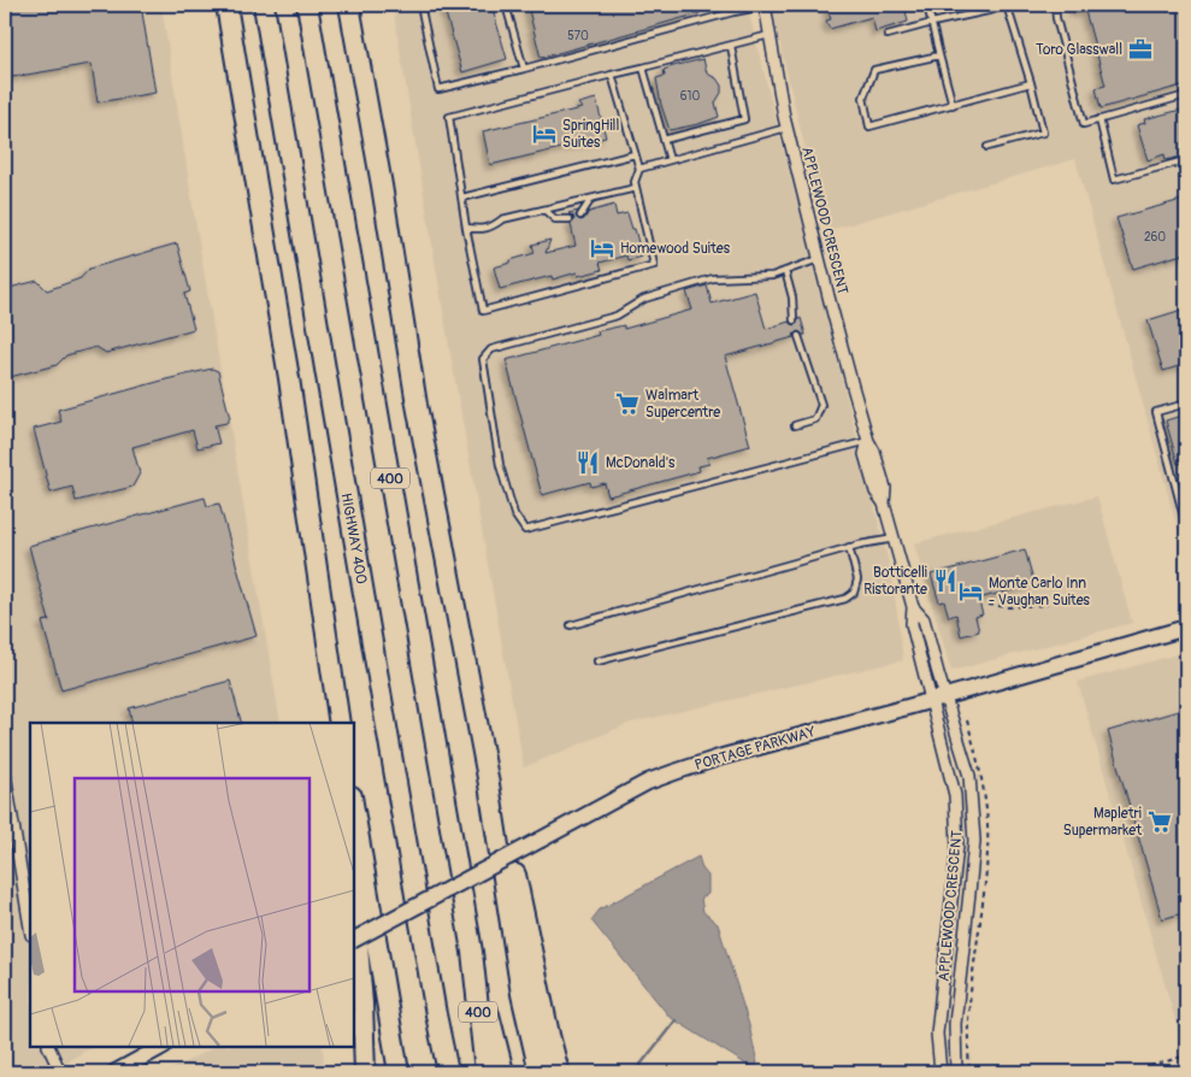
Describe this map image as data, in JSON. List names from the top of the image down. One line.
{"streets":{"highway":["400","HIGHWAY 400"],"street":["APPLEWOOD CRESCENT","PORTAGE PARKWAY"]},"crossings":[["APPLEWOOD CRESCENT","PORTAGE PARKWAY"]],"places":{"office":["Toro Glasswall"],"hotel":["SpringHill Suites","Homewood Suites","Monte Carlo Inn - Vaughan Suites"],"supermarket":["Walmart Supercentre","Mapletri Supermarket"],"restaurant":["McDonald's","Botticelli Ristorante"]},"house_numbers":["570","610","260"]}
